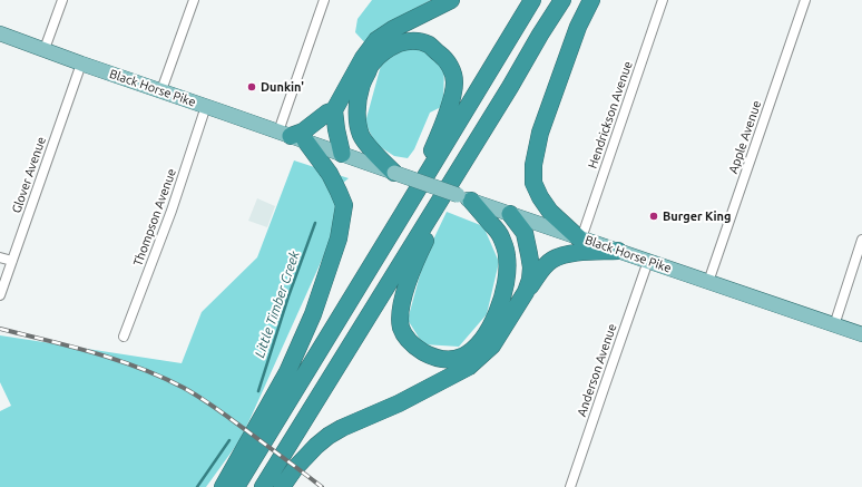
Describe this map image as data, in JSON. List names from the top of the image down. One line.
{"streets":{"main road":["Black Horse Pike"],"street":["Hendrickson Avenue","Apple Avenue","Glover Avenue","Thompson Avenue","Anderson Avenue"]},"crossings":[["Black Horse Pike","Hendrickson Avenue"],["Black Horse Pike","Apple Avenue"],["Black Horse Pike","Glover Avenue"],["Black Horse Pike","Thompson Avenue"],["Black Horse Pike","Anderson Avenue"]],"water":["Little Timber Creek"],"places":["Dunkin'","Burger King"]}
